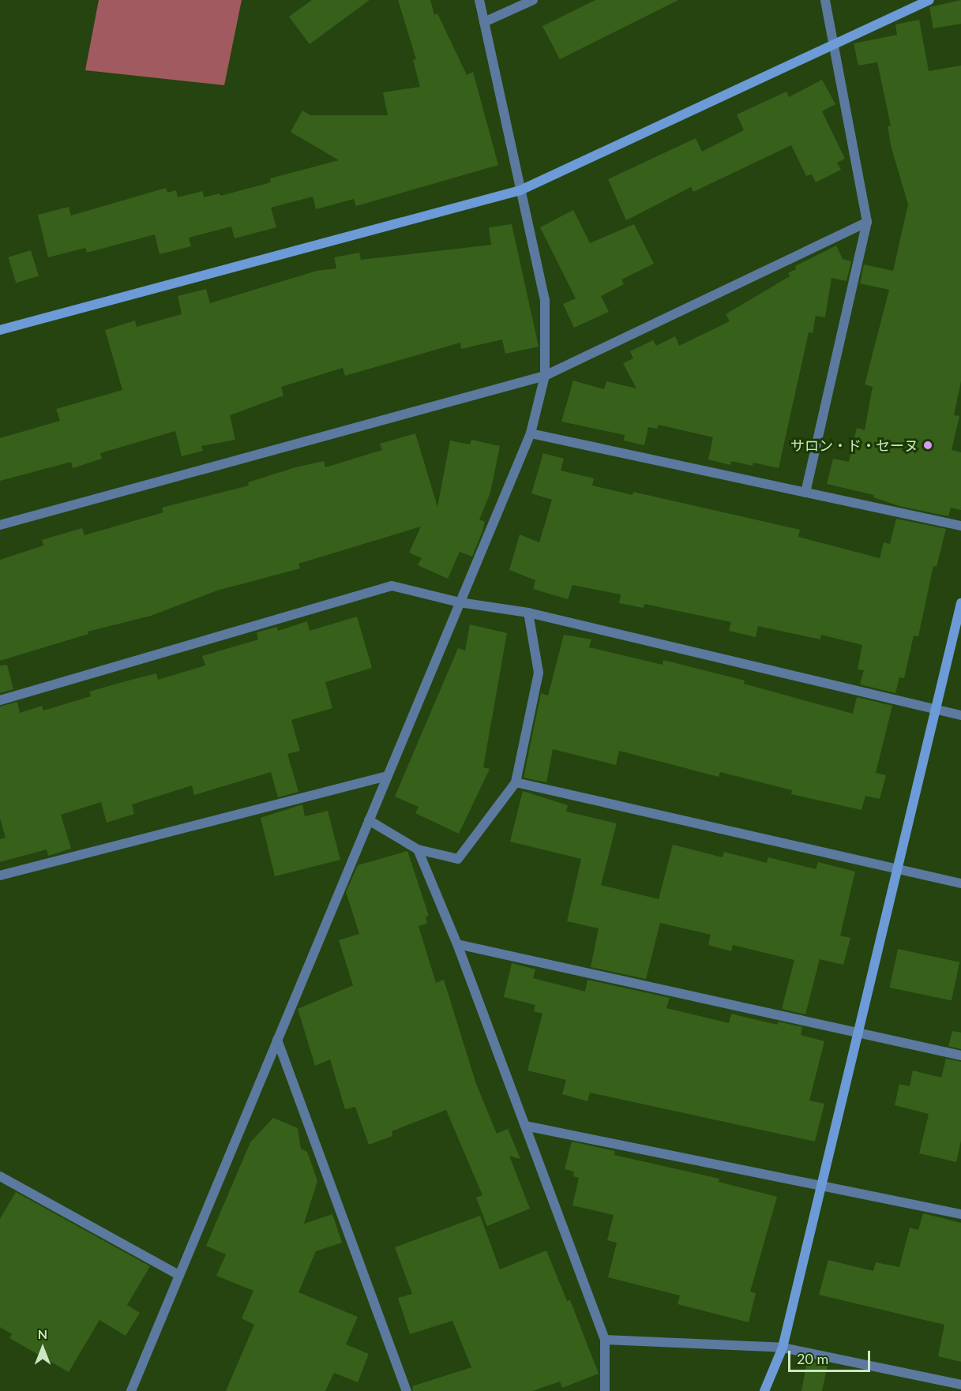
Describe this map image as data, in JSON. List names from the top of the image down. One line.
{"places":["サロン・ド・セーヌ"],"scale_bar":"20 m","north":"top"}
